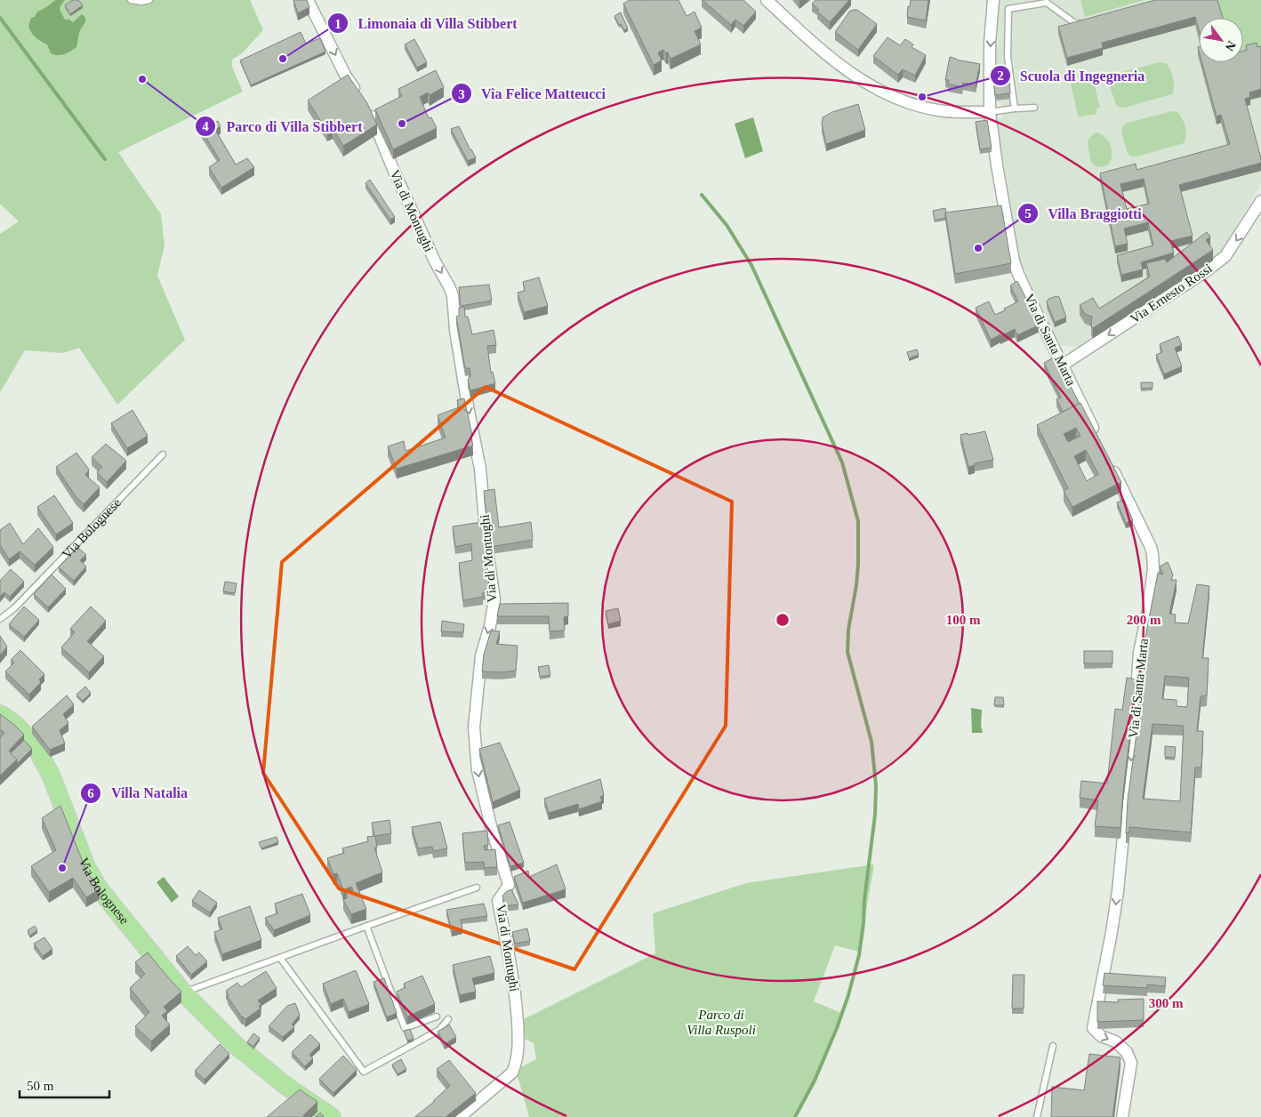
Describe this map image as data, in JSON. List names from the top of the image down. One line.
{"streets":{"main road":["Via Bolognese"],"street":["Via di Montughi","Via Ernesto Rossi","Via di Santa Marta"]},"crossings":[["Via Ernesto Rossi","Via di Santa Marta"]],"one_way":["Via di Montughi","Via Ernesto Rossi","Via di Santa Marta"],"parks":["Parco di Villa Ruspoli"],"places":["Limonaia di Villa Stibbert","Parco di Villa Stibbert","Scuola di Ingegneria","Via Felice Matteucci","Villa Braggiotti","Villa Natalia"],"scale_bar":"50 m","north":"bottom right","rings":["100 m","200 m","300 m"]}
